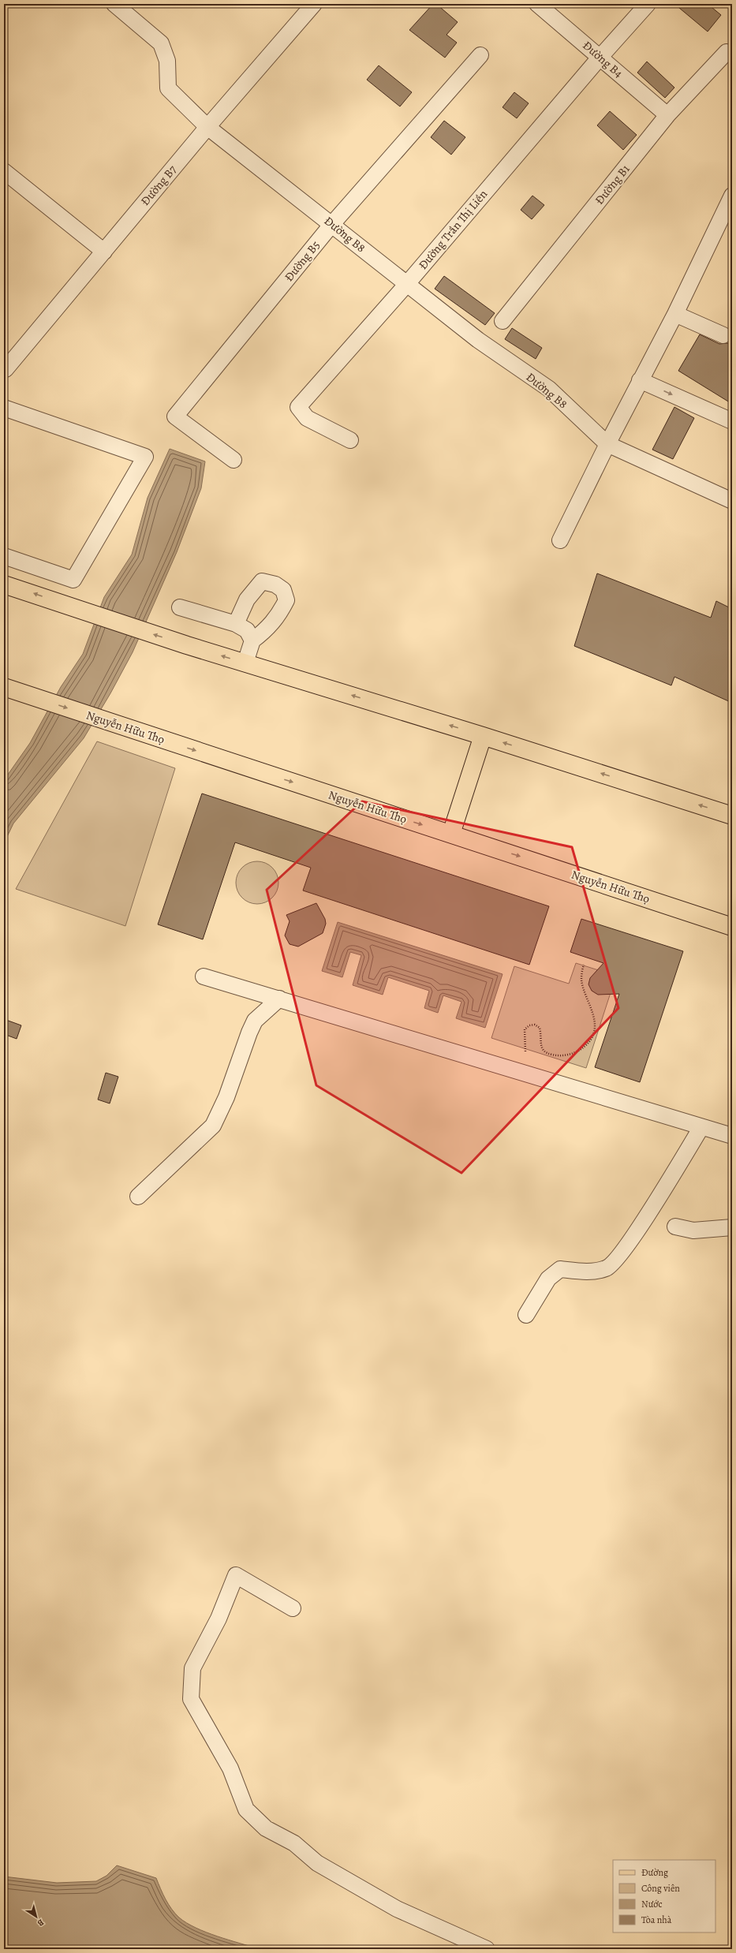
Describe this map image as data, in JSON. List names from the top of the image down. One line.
{"streets":{"main road":["Nguyễn Hữu Thọ"],"street":["Đường B4","Đường B1","Đường B7","Đường Trần Thị Liền","Đường B8","Đường B5"]},"crossings":[["Đường B4","Đường B1"],["Đường B4","Đường Trần Thị Liền"],["Đường B7","Đường B8"],["Đường Trần Thị Liền","Đường B8"],["Đường B8","Đường B5"]],"legend":["Đường","Công viên","Nước","Tòa nhà"],"north":"bottom right"}
